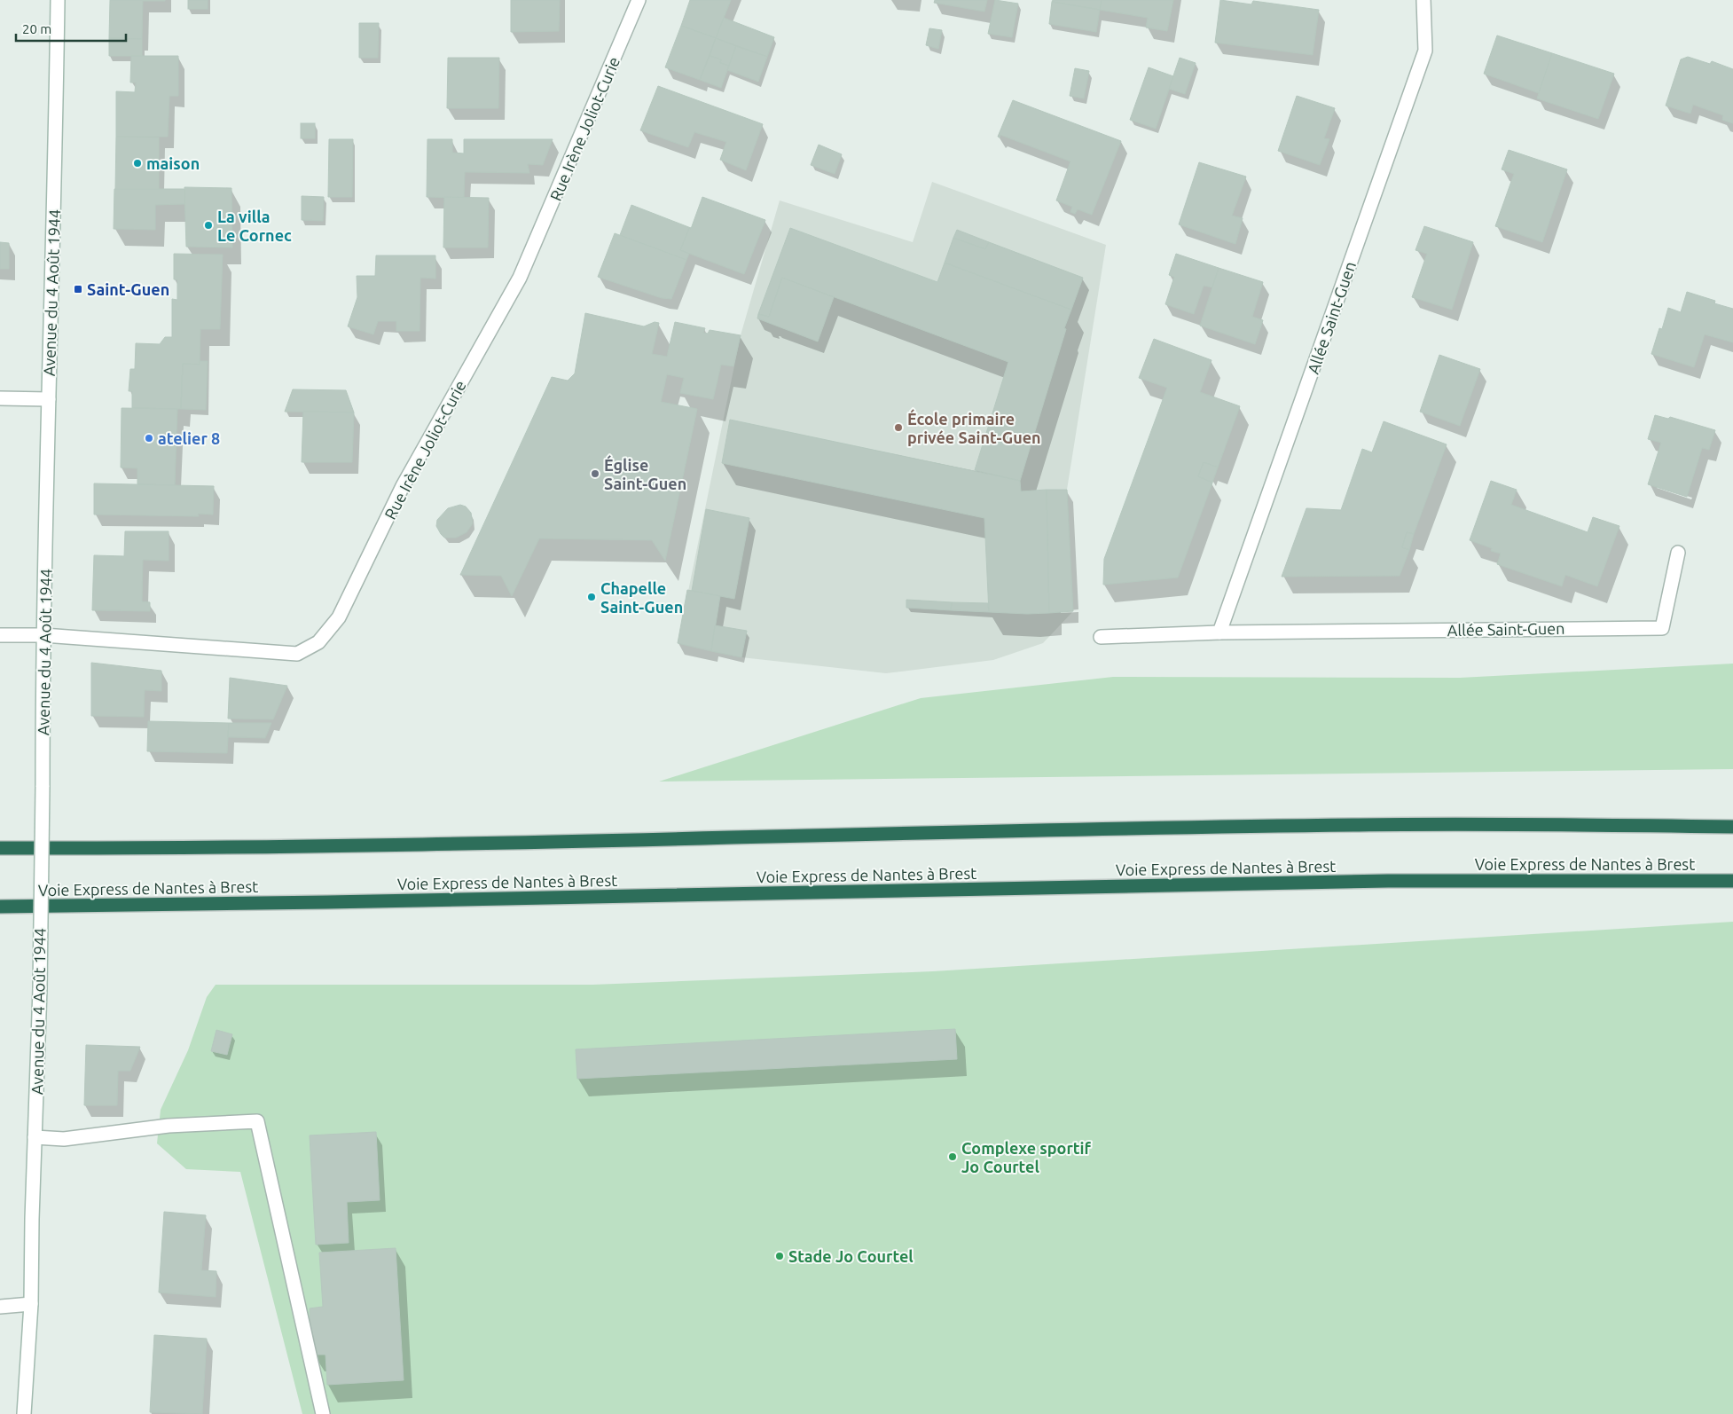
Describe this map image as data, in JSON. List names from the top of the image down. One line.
{"streets":{"highway":["Voie Express de Nantes à Brest"],"street":["Rue Irène Joliot-Curie","Avenue du 4 Août 1944","Allée Saint-Guen"]},"crossings":[["Rue Irène Joliot-Curie","Avenue du 4 Août 1944"]],"places":{"other":["maison","La villa Le Cornec","École primaire privée Saint-Guen","atelier 8","Église Saint-Guen","Chapelle Saint-Guen","Complexe sportif Jo Courtel","Stade Jo Courtel"],"transit":["Saint-Guen"]},"scale_bar":"20 m"}
